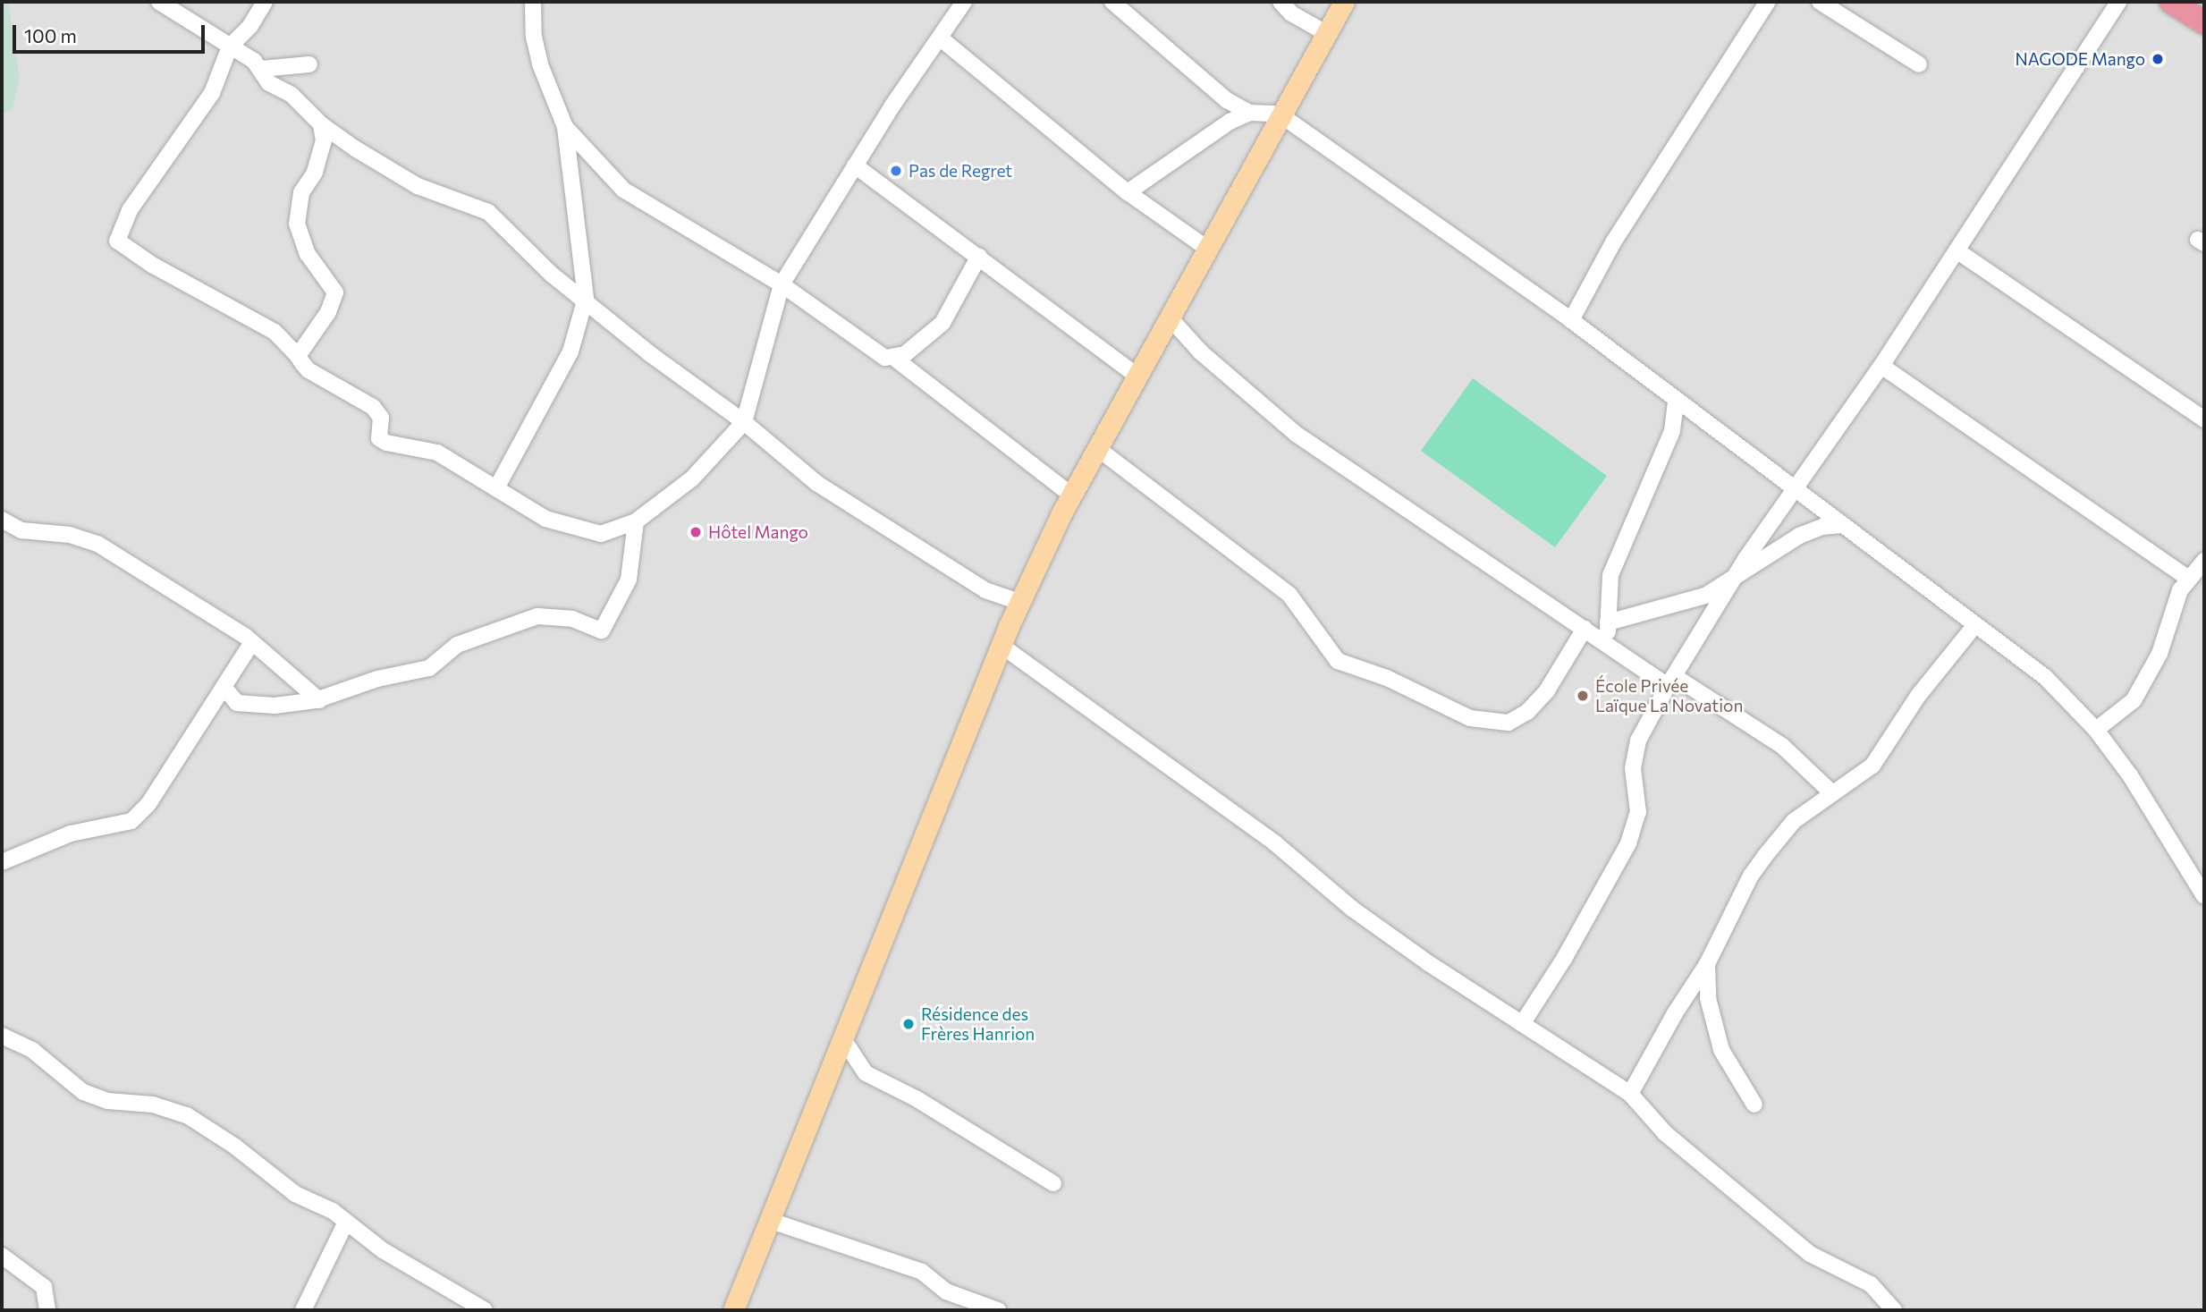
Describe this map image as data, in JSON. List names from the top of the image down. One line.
{"places":["NAGODE Mango","Pas de Regret","Hôtel Mango","École Privée Laïque La Novation","Résidence des Frères Hanrion"],"scale_bar":"100 m"}
